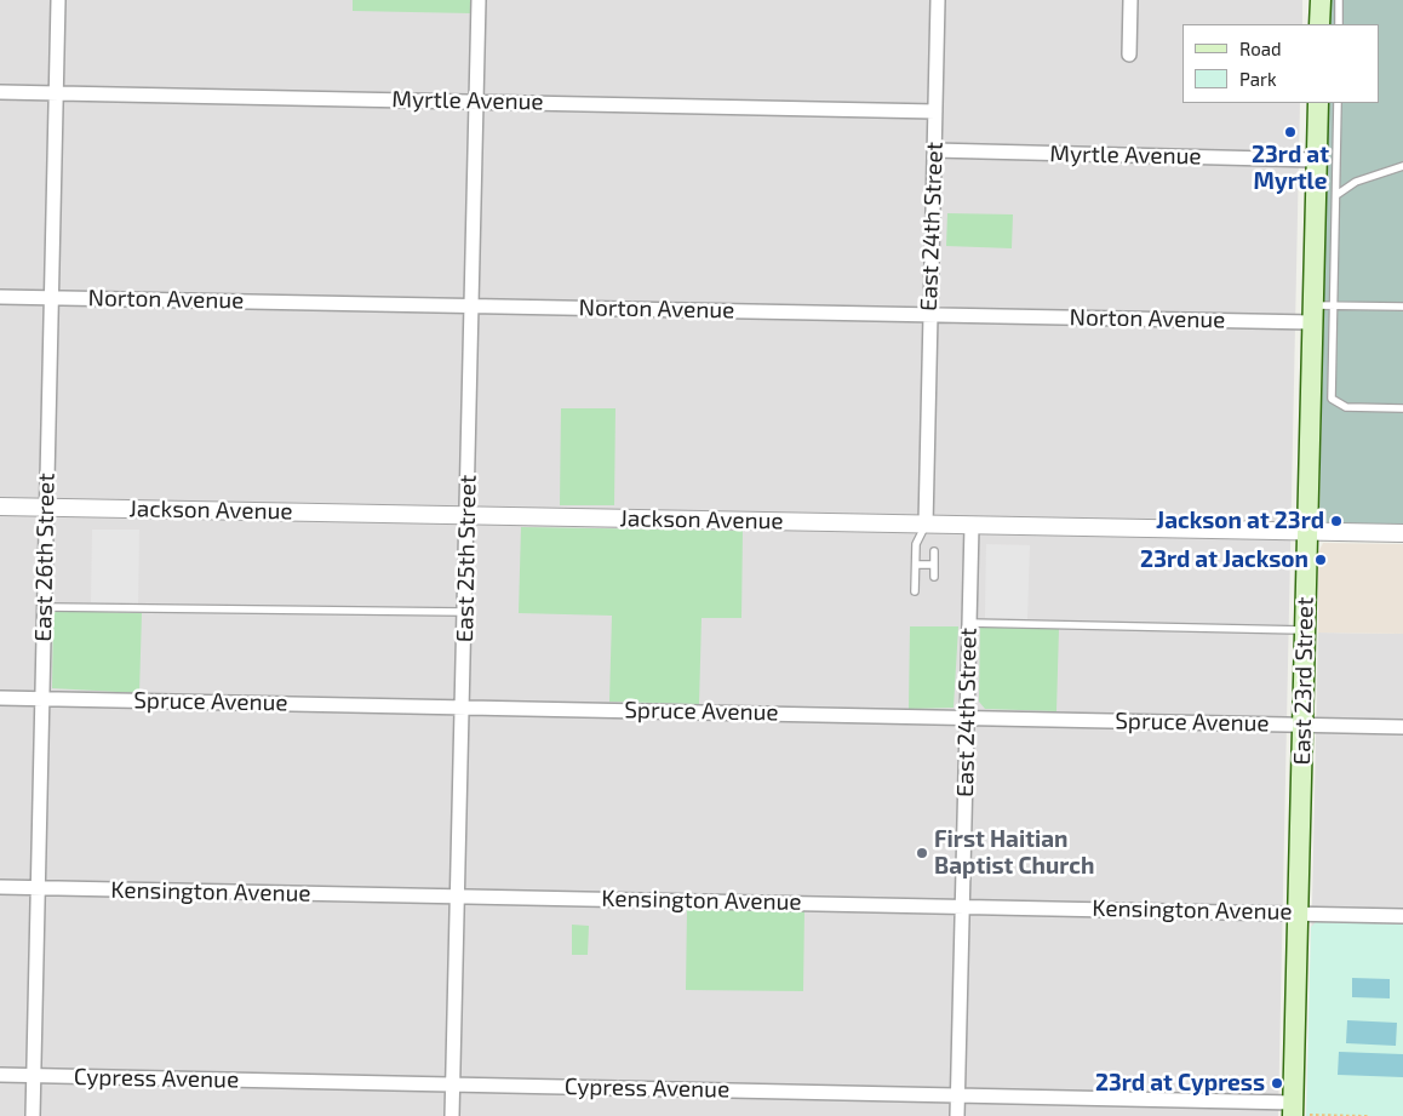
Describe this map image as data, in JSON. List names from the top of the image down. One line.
{"streets":{"main road":["East 23rd Street"],"street":["Myrtle Avenue","East 24th Street","Norton Avenue","Jackson Avenue","East 26th Street","East 25th Street","Spruce Avenue","Kensington Avenue","Cypress Avenue"]},"crossings":[["Myrtle Avenue","East 24th Street"],["Myrtle Avenue","East 26th Street"],["Myrtle Avenue","East 25th Street"],["Myrtle Avenue","East 23rd Street"],["East 24th Street","Norton Avenue"],["East 24th Street","Jackson Avenue"],["East 24th Street","Spruce Avenue"],["East 24th Street","Kensington Avenue"],["East 24th Street","Cypress Avenue"],["Norton Avenue","East 26th Street"],["Norton Avenue","East 25th Street"],["Norton Avenue","East 23rd Street"],["Jackson Avenue","East 26th Street"],["Jackson Avenue","East 25th Street"],["Jackson Avenue","East 23rd Street"],["East 26th Street","Spruce Avenue"],["East 26th Street","Kensington Avenue"],["East 26th Street","Cypress Avenue"],["East 25th Street","Spruce Avenue"],["East 25th Street","Kensington Avenue"],["East 25th Street","Cypress Avenue"],["East 23rd Street","Spruce Avenue"],["East 23rd Street","Kensington Avenue"],["East 23rd Street","Cypress Avenue"]],"places":["23rd at Myrtle","Jackson at 23rd","23rd at Jackson","First Haitian Baptist Church","23rd at Cypress"],"legend":["Road","Park"]}
